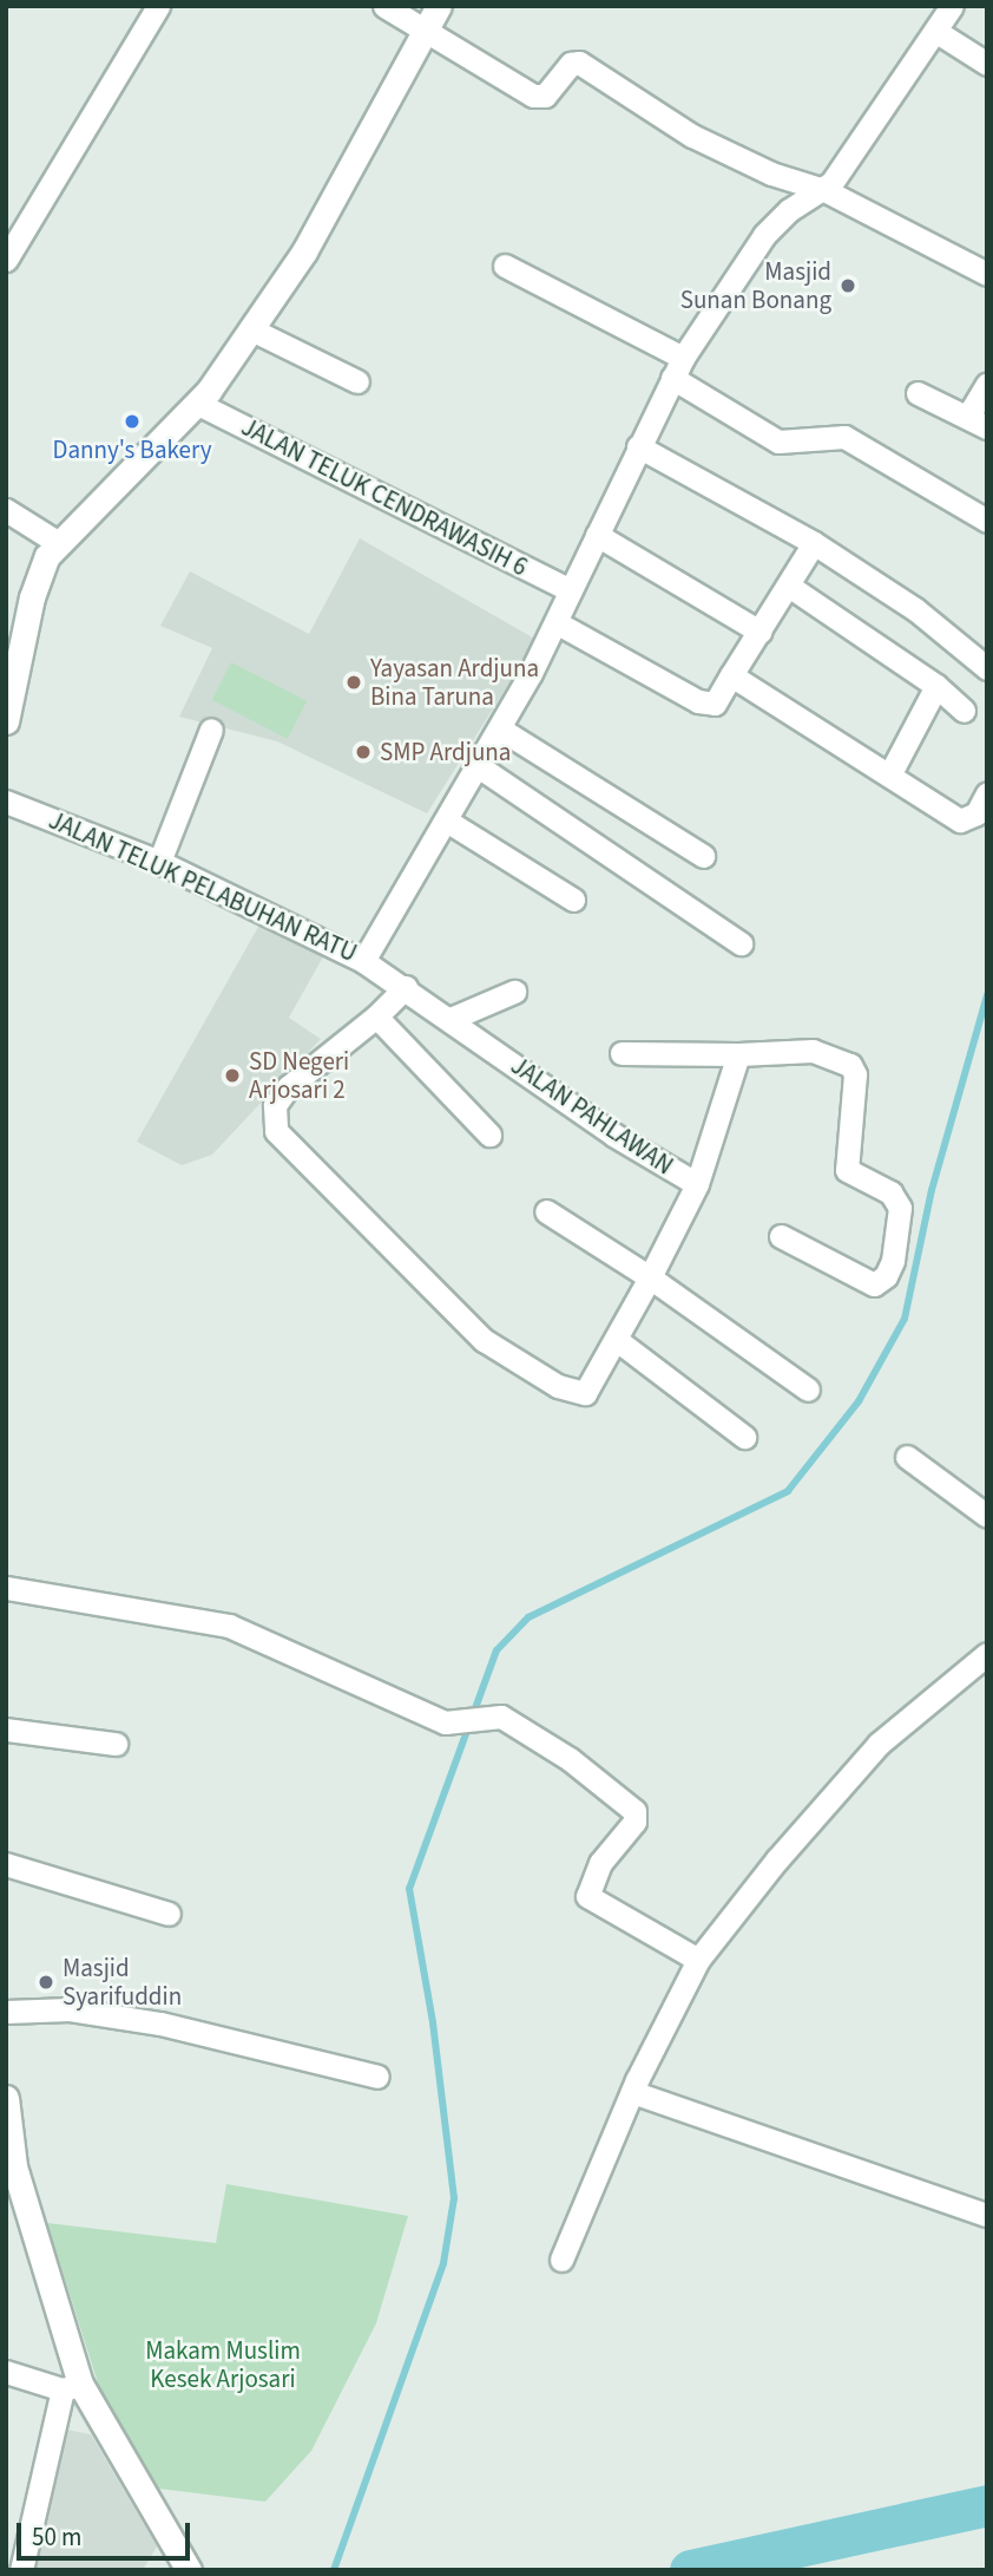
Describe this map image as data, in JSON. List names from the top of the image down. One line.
{"streets":{"street":["JALAN TELUK CENDRAWASIH 6","JALAN TELUK PELABUHAN RATU","JALAN PAHLAWAN"]},"crossings":[["JALAN TELUK CENDRAWASIH 6","JALAN TELUK PELABUHAN RATU"],["JALAN TELUK PELABUHAN RATU","JALAN PAHLAWAN"]],"parks":["Makam Muslim Kesek Arjosari"],"places":["Masjid Sunan Bonang","Danny's Bakery","Yayasan Ardjuna Bina Taruna","SMP Ardjuna","SD Negeri Arjosari 2","Masjid Syarifuddin"],"scale_bar":"50 m"}
